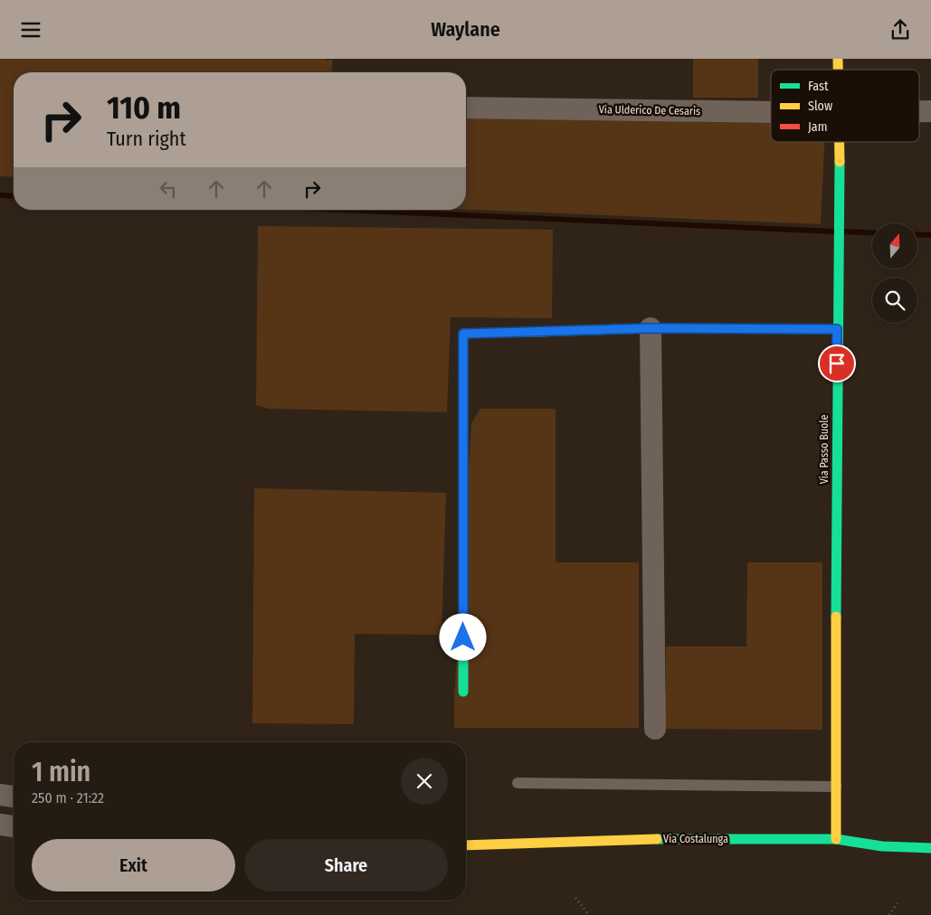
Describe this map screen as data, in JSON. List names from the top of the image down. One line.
{"streets":{"street":["Via Ulderico De Cesaris","Via Passo Buole","Via Costalunga"]},"crossings":[["Via Passo Buole","Via Costalunga"]],"legend":["Fast","Slow","Jam"],"north":"top","page":{"header":"Waylane","turn":["110 m","Turn right"],"heading":["1 min","250 m · 21:22"],"buttons":["Exit","Share"]}}
